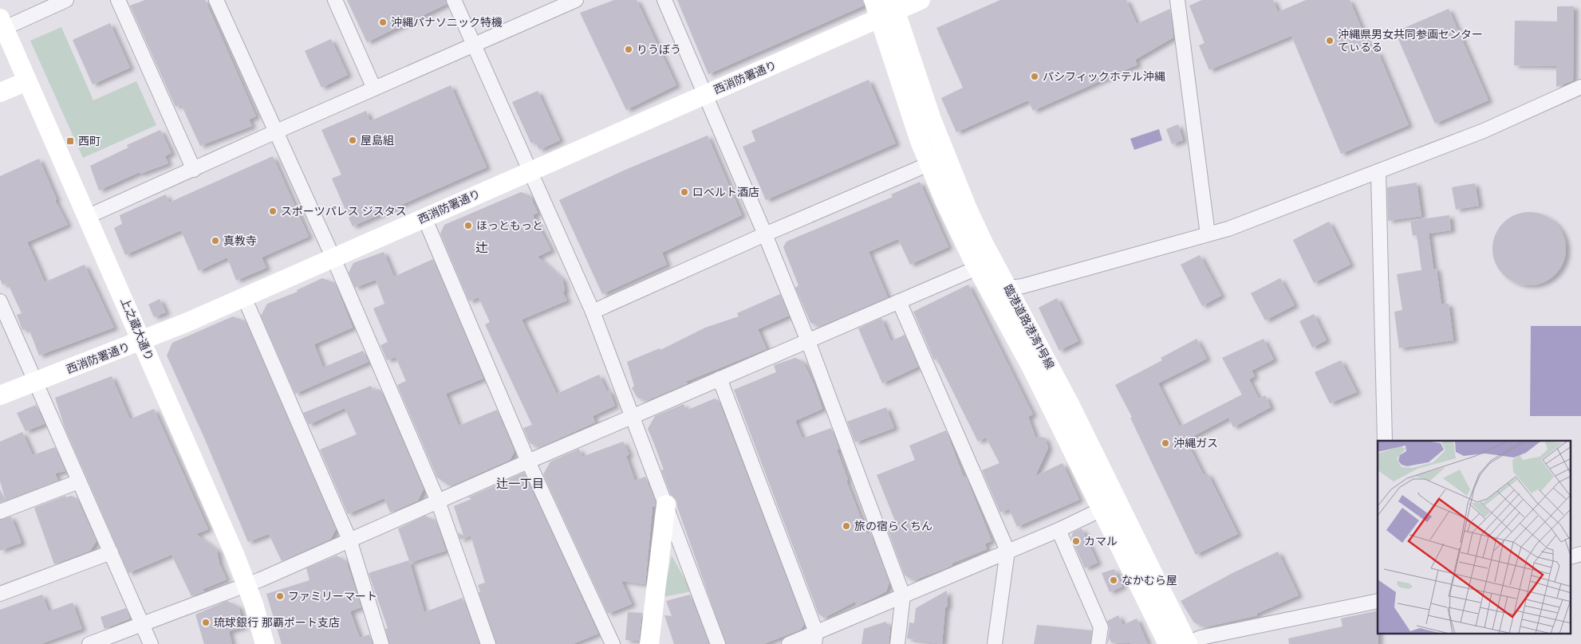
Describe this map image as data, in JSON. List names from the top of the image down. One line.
{"streets":{"street":["西消防署通り","臨港道路港湾1号線","上之蔵大通り"]},"crossings":[["西消防署通り","臨港道路港湾1号線"],["西消防署通り","上之蔵大通り"]],"districts":["辻","辻一丁目"],"places":{"other":["沖縄パナソニック特機","沖縄県男女共同参画センター てぃるる","りうぼう","パシフィックホテル沖縄","屋島組","ロベルト酒店","スポーツパレス ジスタス","ほっともっと","真教寺","沖縄ガス","旅の宿らくちん","カマル","なかむら屋","ファミリーマート","琉球銀行 那覇ポート支店"],"transit":["西町"]}}
